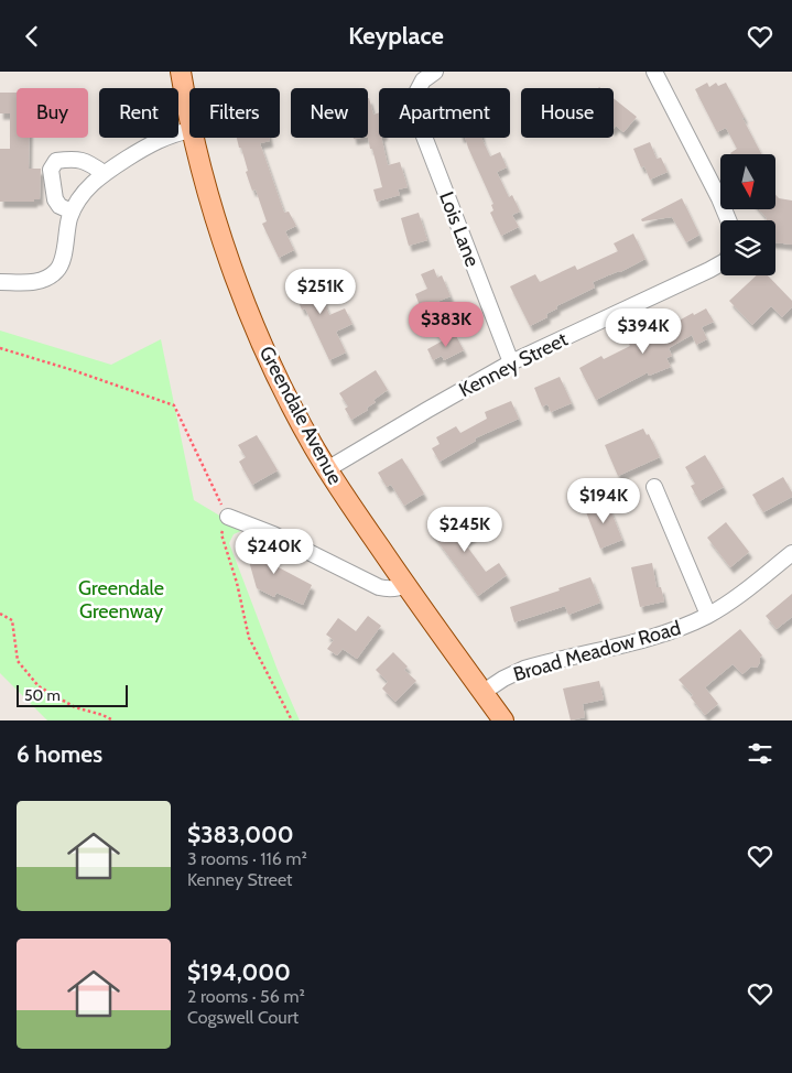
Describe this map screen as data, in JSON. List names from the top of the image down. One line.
{"streets":{"main road":["Greendale Avenue"],"street":["Lois Lane","Kenney Street","Broad Meadow Road"]},"crossings":[["Lois Lane","Kenney Street"],["Kenney Street","Greendale Avenue"],["Greendale Avenue","Broad Meadow Road"]],"parks":["Greendale Greenway"],"scale_bar":"50 m","north":"bottom","page":{"header":"Keyplace","chip":["Buy","Rent","Filters","New","Apartment","House"],"price":["$251K","$383K","$394K","$194K","$245K","$240K"],"scale":"50 m","heading":"6 homes","list":[{"name":"$383,000","note":"3 rooms · 116 m² · Kenney Street"},{"name":"$194,000","note":"2 rooms · 56 m² · Cogswell Court"}]}}
